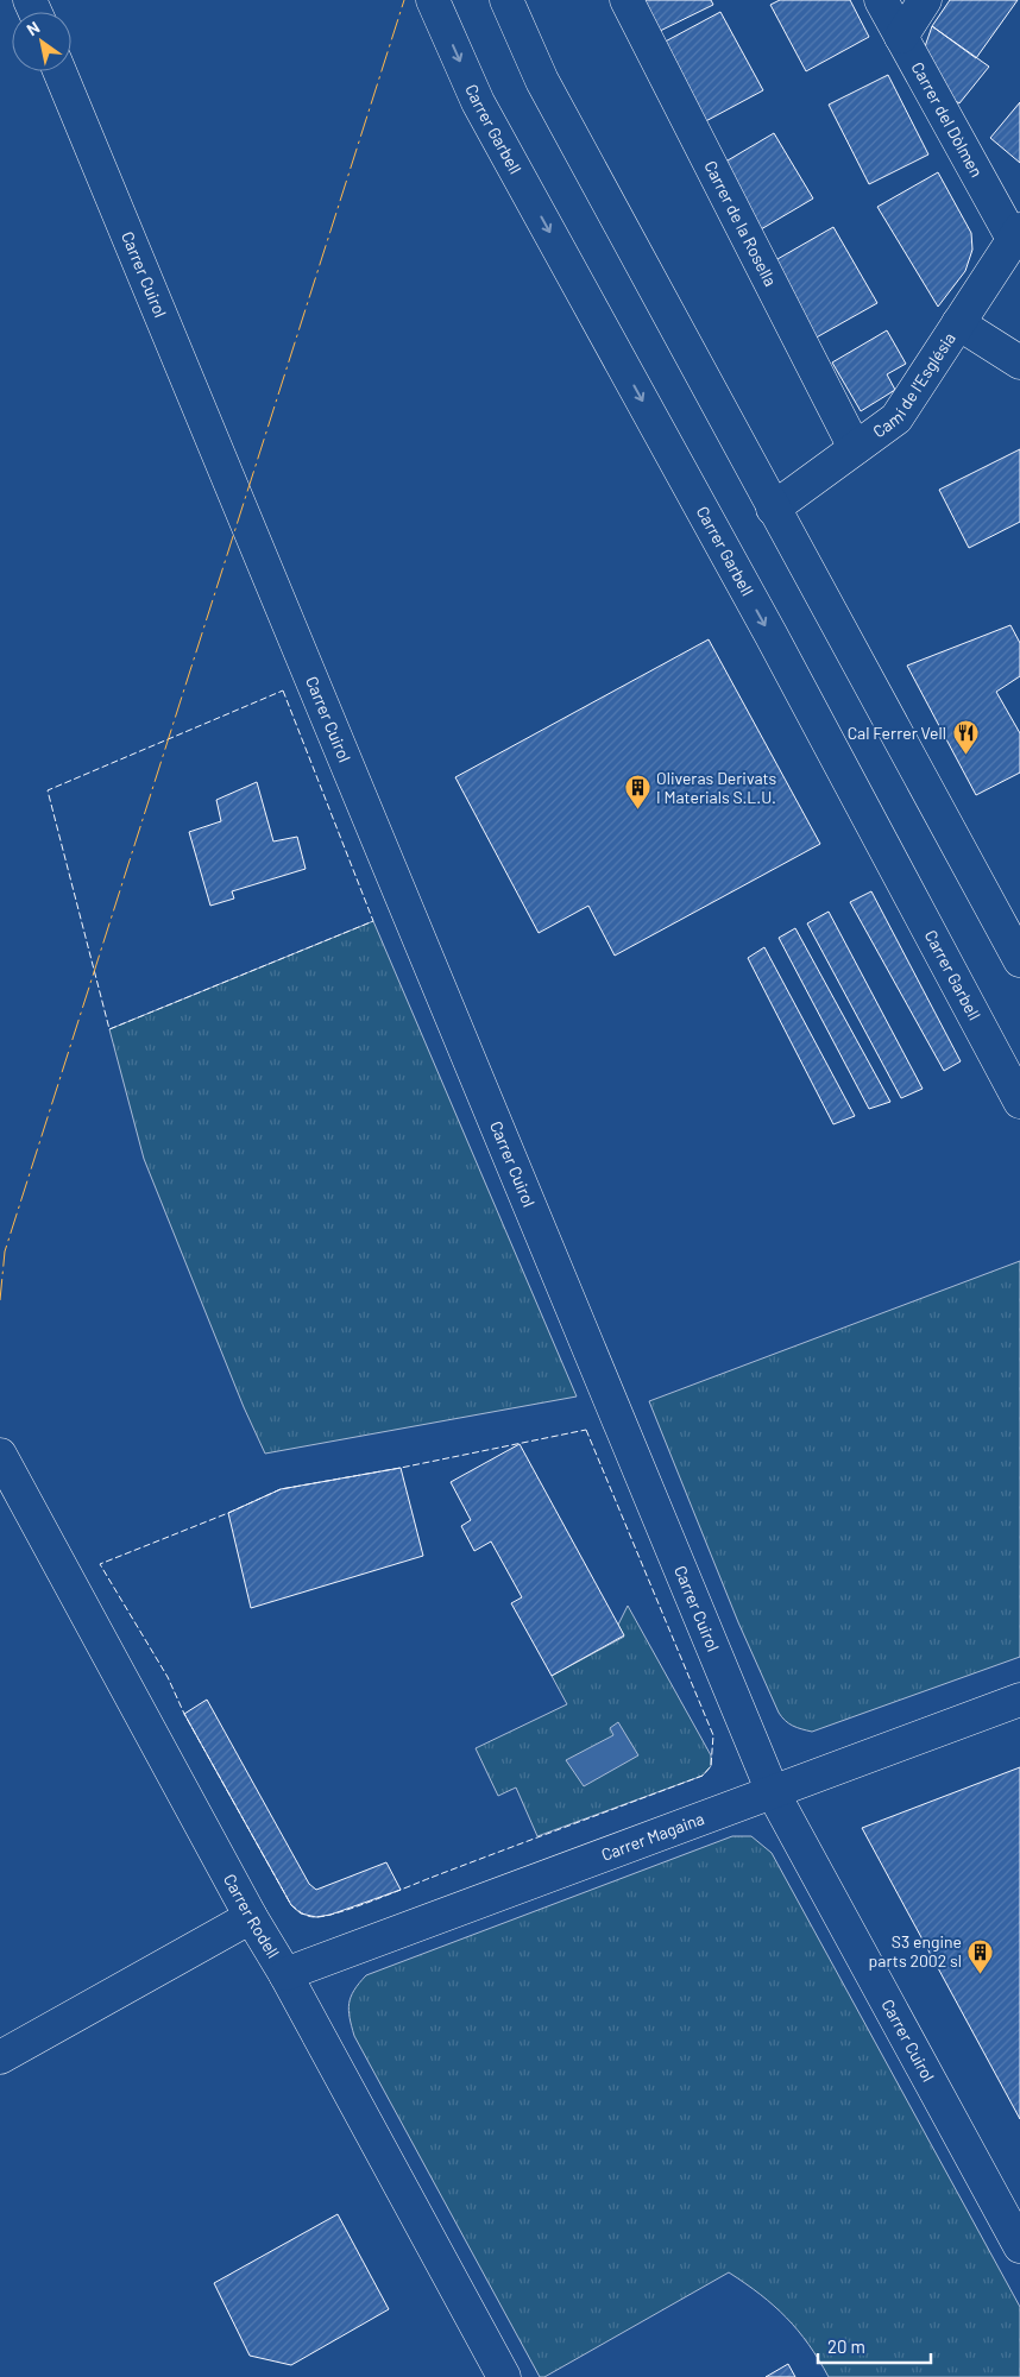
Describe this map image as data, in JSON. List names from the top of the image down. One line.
{"streets":{"street":["Carrer del Dòlmen","Carrer Garbell","Carrer de la Rosella","Carrer Cuirol","Camí de l'Església","Carrer Magaina","Carrer Rodell"]},"crossings":[["Carrer del Dòlmen","Camí de l'Església"],["Carrer de la Rosella","Camí de l'Església"],["Carrer Cuirol","Carrer Magaina"],["Carrer Magaina","Carrer Rodell"]],"places":{"restaurant":["Cal Ferrer Vell"],"building":["Oliveras Derivats I Materials S.L.U.","S3 engine parts 2002 sl"]},"scale_bar":"20 m","north":"top left"}
